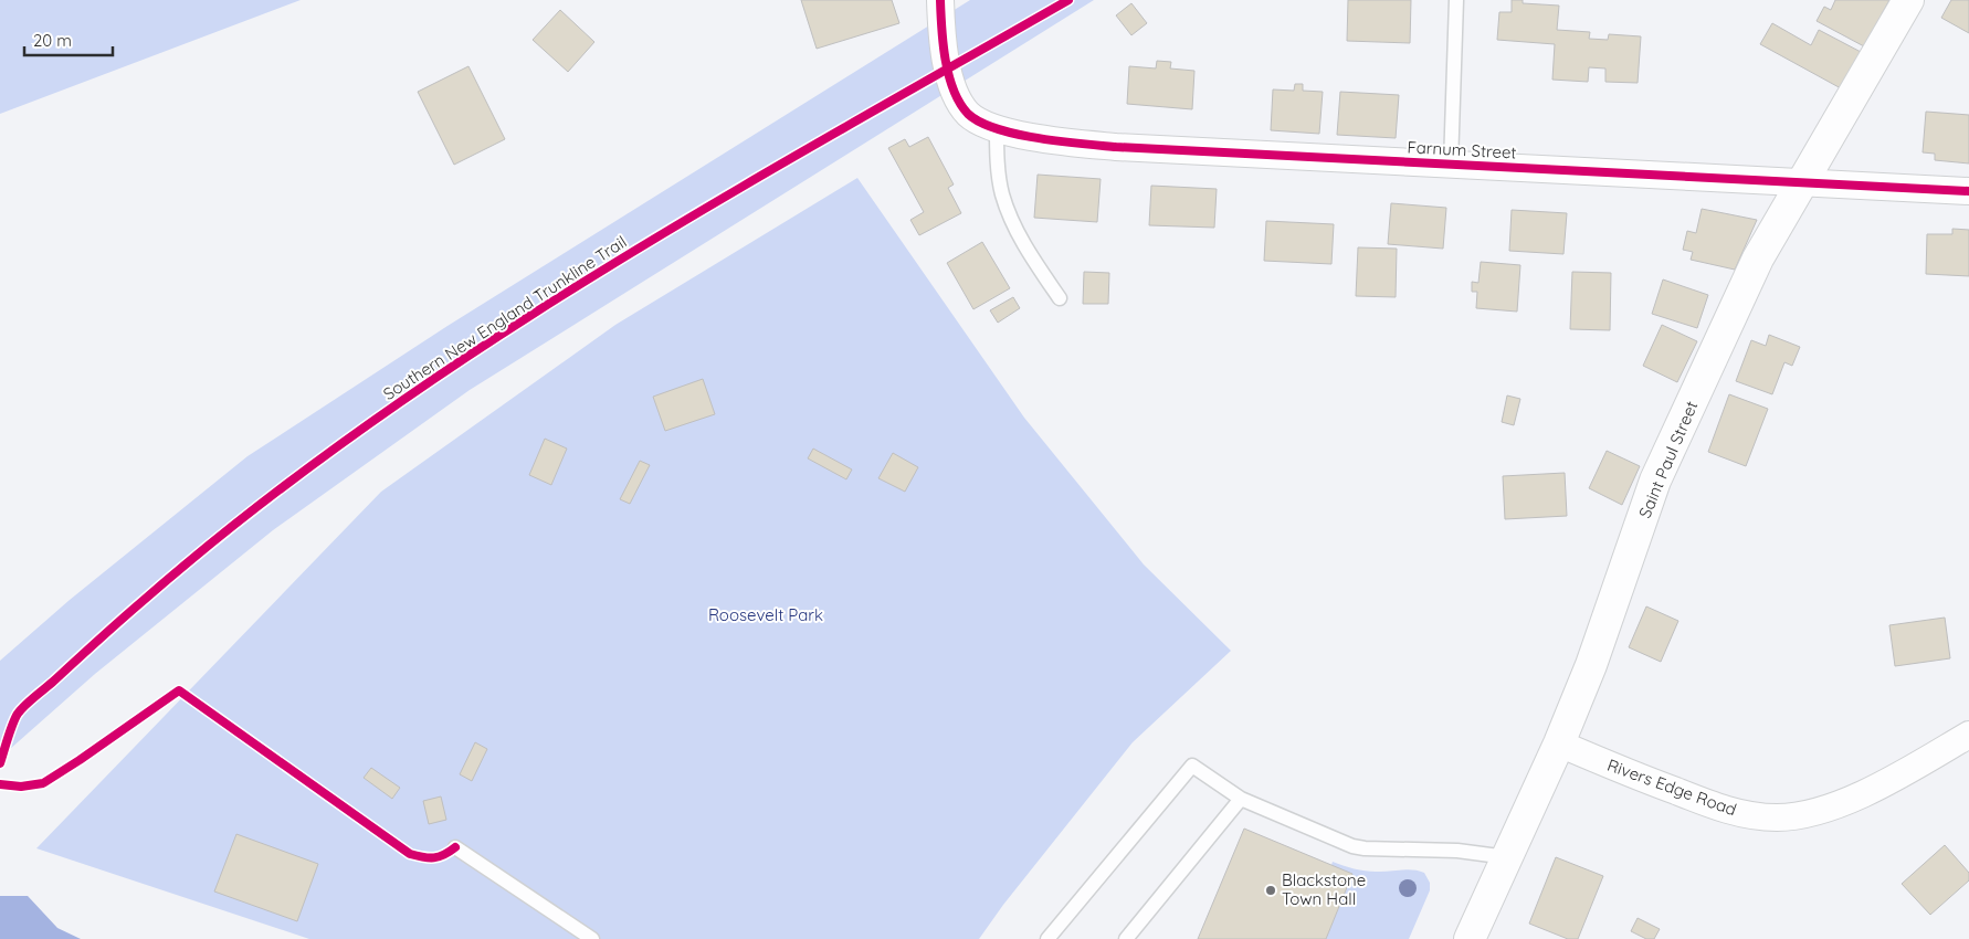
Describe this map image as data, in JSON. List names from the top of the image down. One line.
{"streets":{"main road":["Saint Paul Street"],"street":["Farnum Street","Rivers Edge Road"],"cycle path":["Southern New England Trunkline Trail"]},"crossings":[["Farnum Street","Saint Paul Street"],["Saint Paul Street","Rivers Edge Road"]],"parks":["Roosevelt Park"],"places":["Blackstone Town Hall"],"scale_bar":"20 m"}
